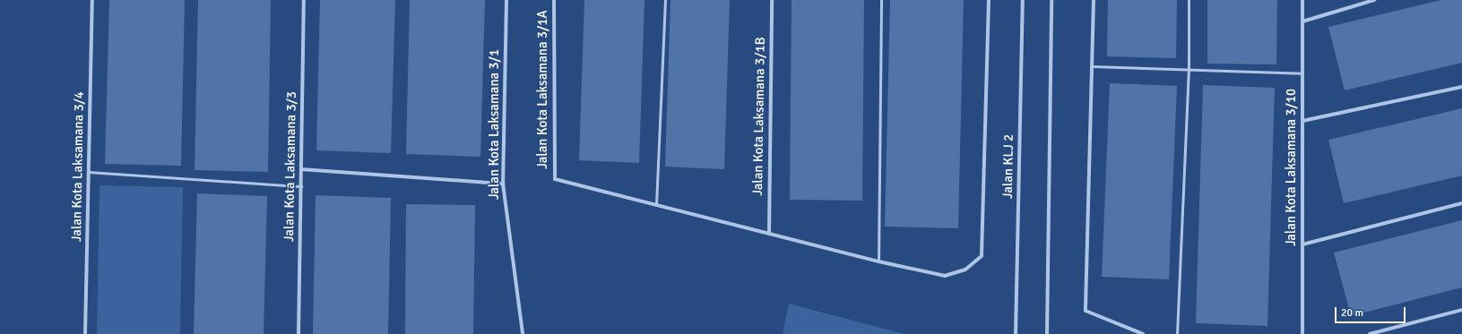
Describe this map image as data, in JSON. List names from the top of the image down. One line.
{"streets":{"street":["Jalan Kota Laksamana 3/1A","Jalan Kota Laksamana 3/1B","Jalan Kota Laksamana 3/1","Jalan Kota Laksamana 3/4","Jalan Kota Laksamana 3/3","Jalan KLJ 2","Jalan Kota Laksamana 3/10"]},"scale_bar":"20 m"}
